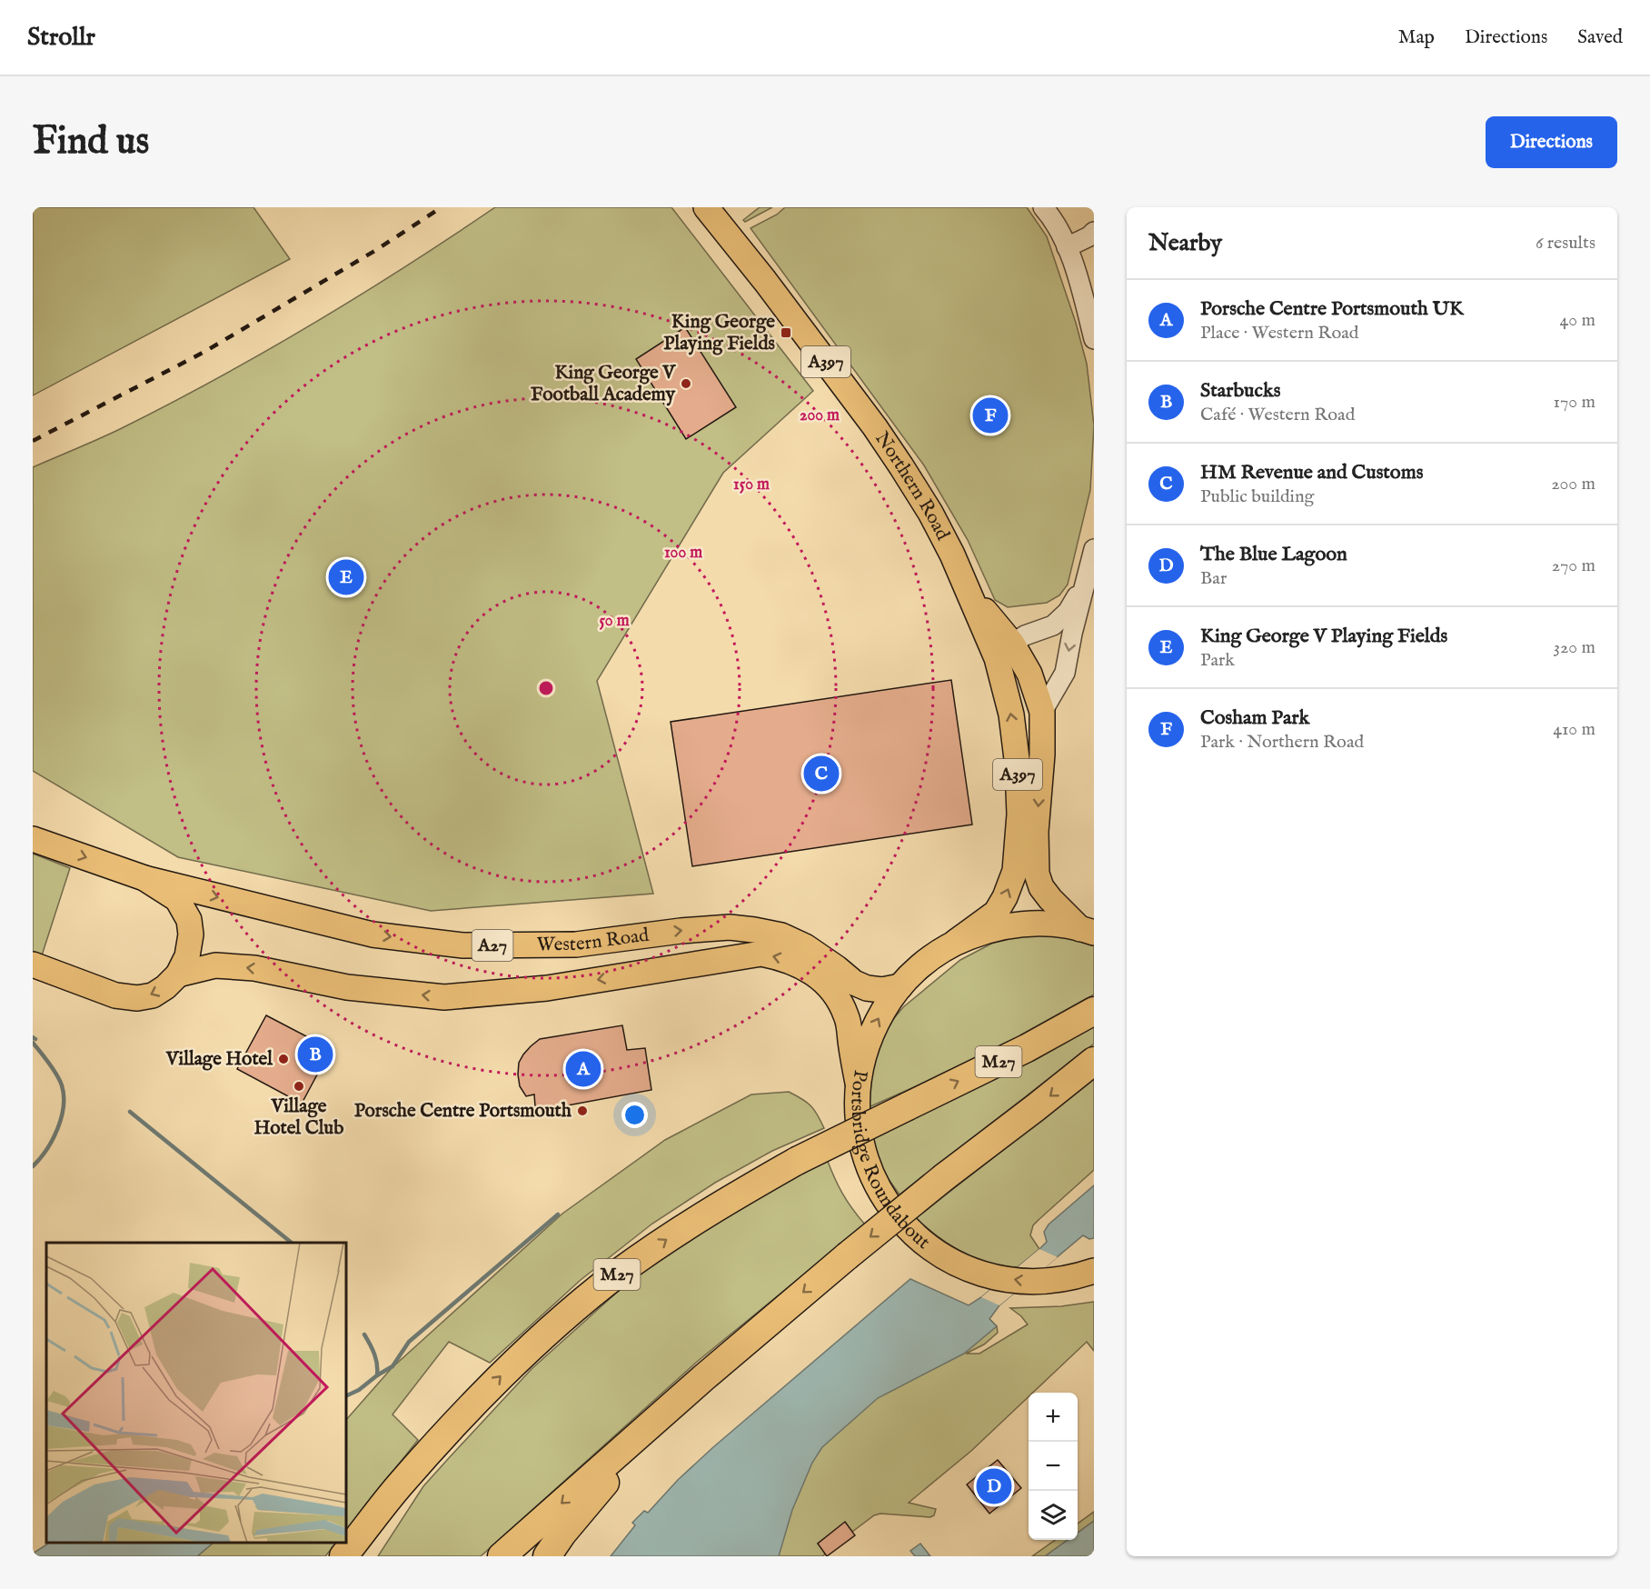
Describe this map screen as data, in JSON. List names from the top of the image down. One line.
{"streets":{"highway":["M27"],"main road":["A397","Northern Road","Western Road","A27","Portsbridge Roundabout"]},"crossings":[["Northern Road","Portsbridge Roundabout"],["Western Road","Portsbridge Roundabout"]],"places":{"transit":["King George Playing Fields"],"other":["King George V Football Academy","Village Hotel","Village Hotel Club","Porsche Centre Portsmouth"]},"page":{"header":"Strollr","nav":["Map","Directions","Saved"],"buttons":"Directions","title":"Find us","heading":["Nearby","6 results"],"list":[{"mark":"A","name":"Porsche Centre Portsmouth UK","note":"Place · Western Road","value":"40 m"},{"mark":"B","name":"Starbucks","note":"Café · Western Road","value":"170 m"},{"mark":"C","name":"HM Revenue and Customs","note":"Public building","value":"200 m"},{"mark":"D","name":"The Blue Lagoon","note":"Bar","value":"270 m"},{"mark":"E","name":"King George V Playing Fields","note":"Park","value":"320 m"},{"mark":"F","name":"Cosham Park","note":"Park · Northern Road","value":"410 m"}],"pins":["F","E","C","B","A","D"],"map_buttons":["+","−"]},"rings":["200 m","150 m","100 m","50 m"]}
